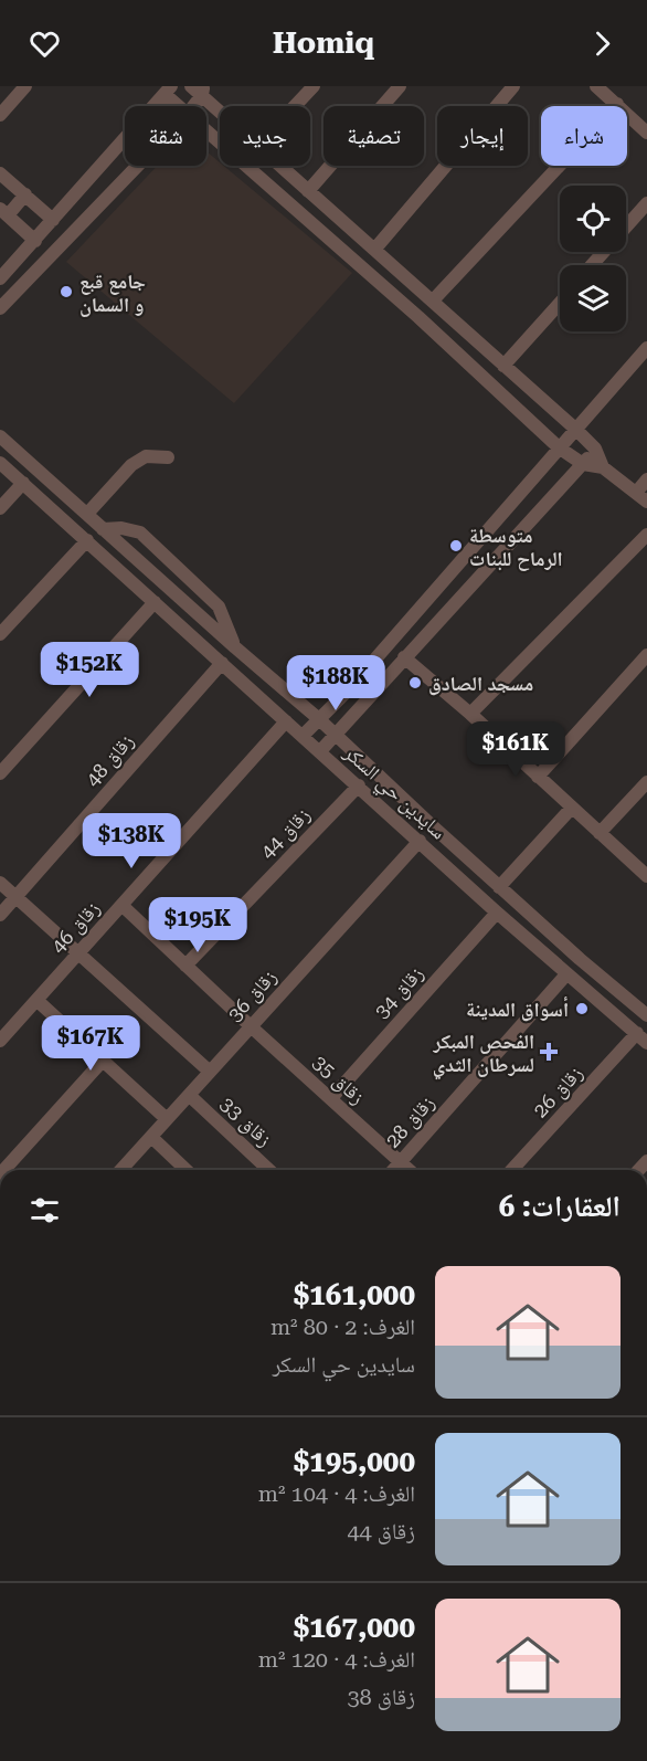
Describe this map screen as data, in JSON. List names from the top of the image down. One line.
{"streets":{"street":["زقاق 48","سايدين حي السكر","زقاق 44","زقاق 46","زقاق 34","زقاق 36","زقاق 35","زقاق 26","زقاق 33","زقاق 28"]},"crossings":[["زقاق 48","سايدين حي السكر"],["سايدين حي السكر","زقاق 44"],["سايدين حي السكر","زقاق 46"],["سايدين حي السكر","زقاق 34"],["سايدين حي السكر","زقاق 36"],["سايدين حي السكر","زقاق 26"],["سايدين حي السكر","زقاق 28"],["زقاق 44","زقاق 35"],["زقاق 46","زقاق 35"],["زقاق 34","زقاق 35"],["زقاق 36","زقاق 35"],["زقاق 36","زقاق 33"],["زقاق 35","زقاق 28"]],"places":{"other":["جامع قبع و السمان","متوسطة الرماح للبنات","مسجد الصادق","أسواق المدينة"],"health":["الفحص المبكر لسرطان الثدي"]},"page":{"header":"Homiq","chip":["شراء","إيجار","تصفية","جديد","شقة"],"price":["$152K","$188K","$161K","$138K","$195K","$167K"],"heading":"العقارات: 6","list":[{"name":"$161,000","note":"الغرف: 2 · 80 m² · سايدين حي السكر"},{"name":"$195,000","note":"الغرف: 4 · 104 m² · زقاق 44"},{"name":"$167,000","note":"الغرف: 4 · 120 m² · زقاق 38"}]}}
